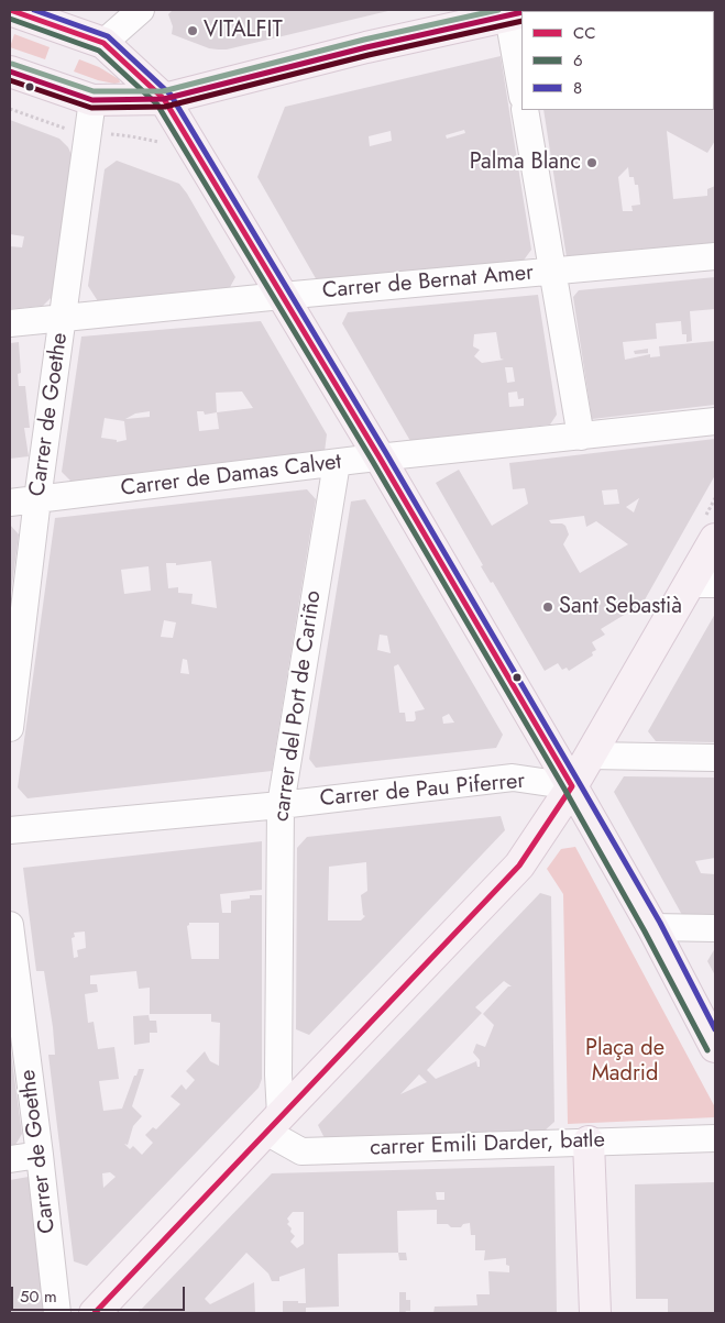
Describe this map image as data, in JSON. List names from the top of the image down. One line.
{"streets":{"street":["Carrer de Bernat Amer","Carrer de Goethe","Carrer de Damas Calvet","carrer del Port de Cariño","Carrer de Pau Piferrer","carrer Emili Darder, batle"]},"crossings":[["Carrer de Bernat Amer","Carrer de Goethe"],["Carrer de Goethe","Carrer de Damas Calvet"],["Carrer de Damas Calvet","carrer del Port de Cariño"],["carrer del Port de Cariño","Carrer de Pau Piferrer"],["carrer del Port de Cariño","carrer Emili Darder, batle"]],"parks":["Plaça de Madrid"],"places":["VITALFIT","Palma Blanc","Sant Sebastià"],"lines":["transit line CC","transit line 8","transit line 6"],"legend":["CC","6","8"],"scale_bar":"50 m"}
